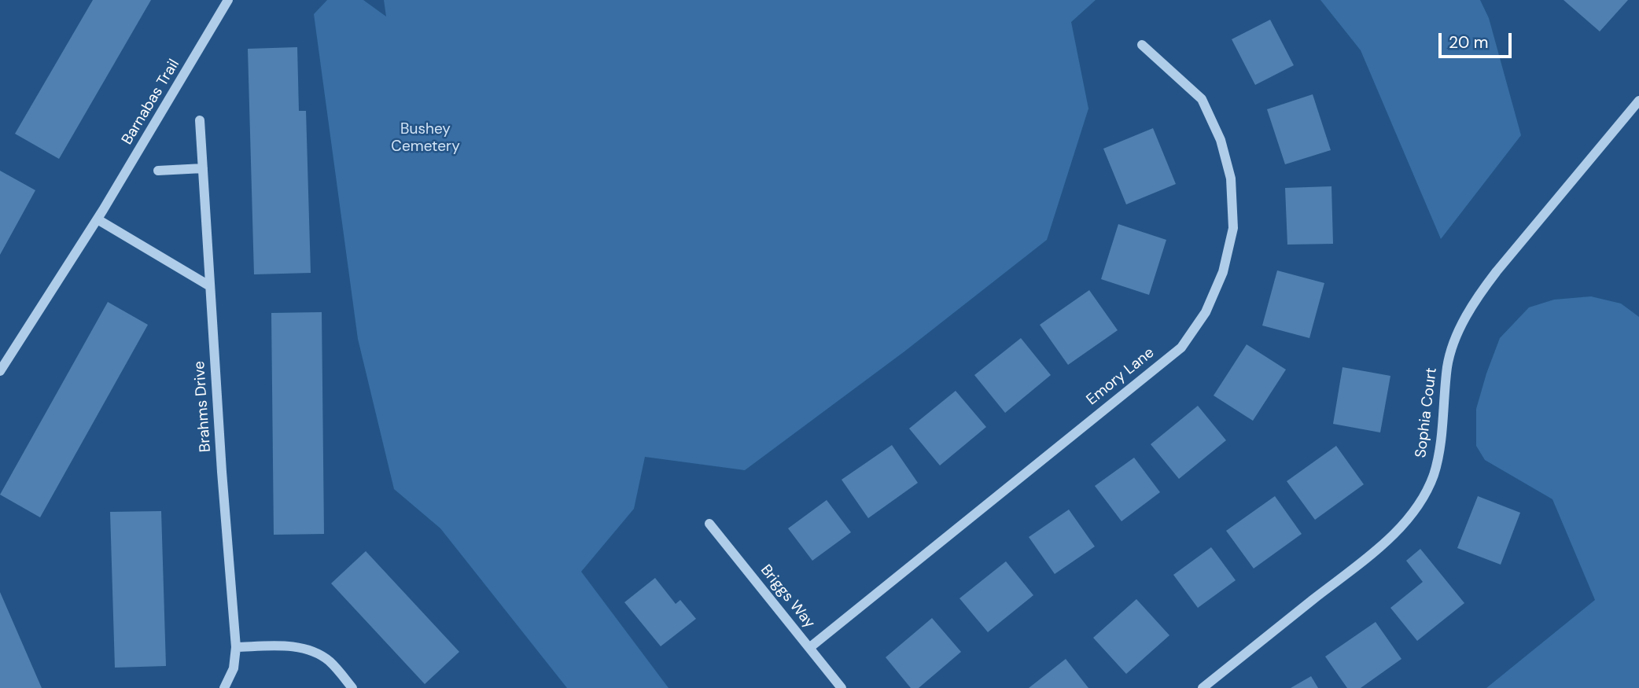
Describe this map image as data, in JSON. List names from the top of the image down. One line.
{"streets":{"street":["Barnabas Trail","Emory Lane","Brahms Drive","Sophia Court","Briggs Way"]},"crossings":[["Emory Lane","Briggs Way"]],"parks":["Bushey Cemetery"],"scale_bar":"20 m"}
